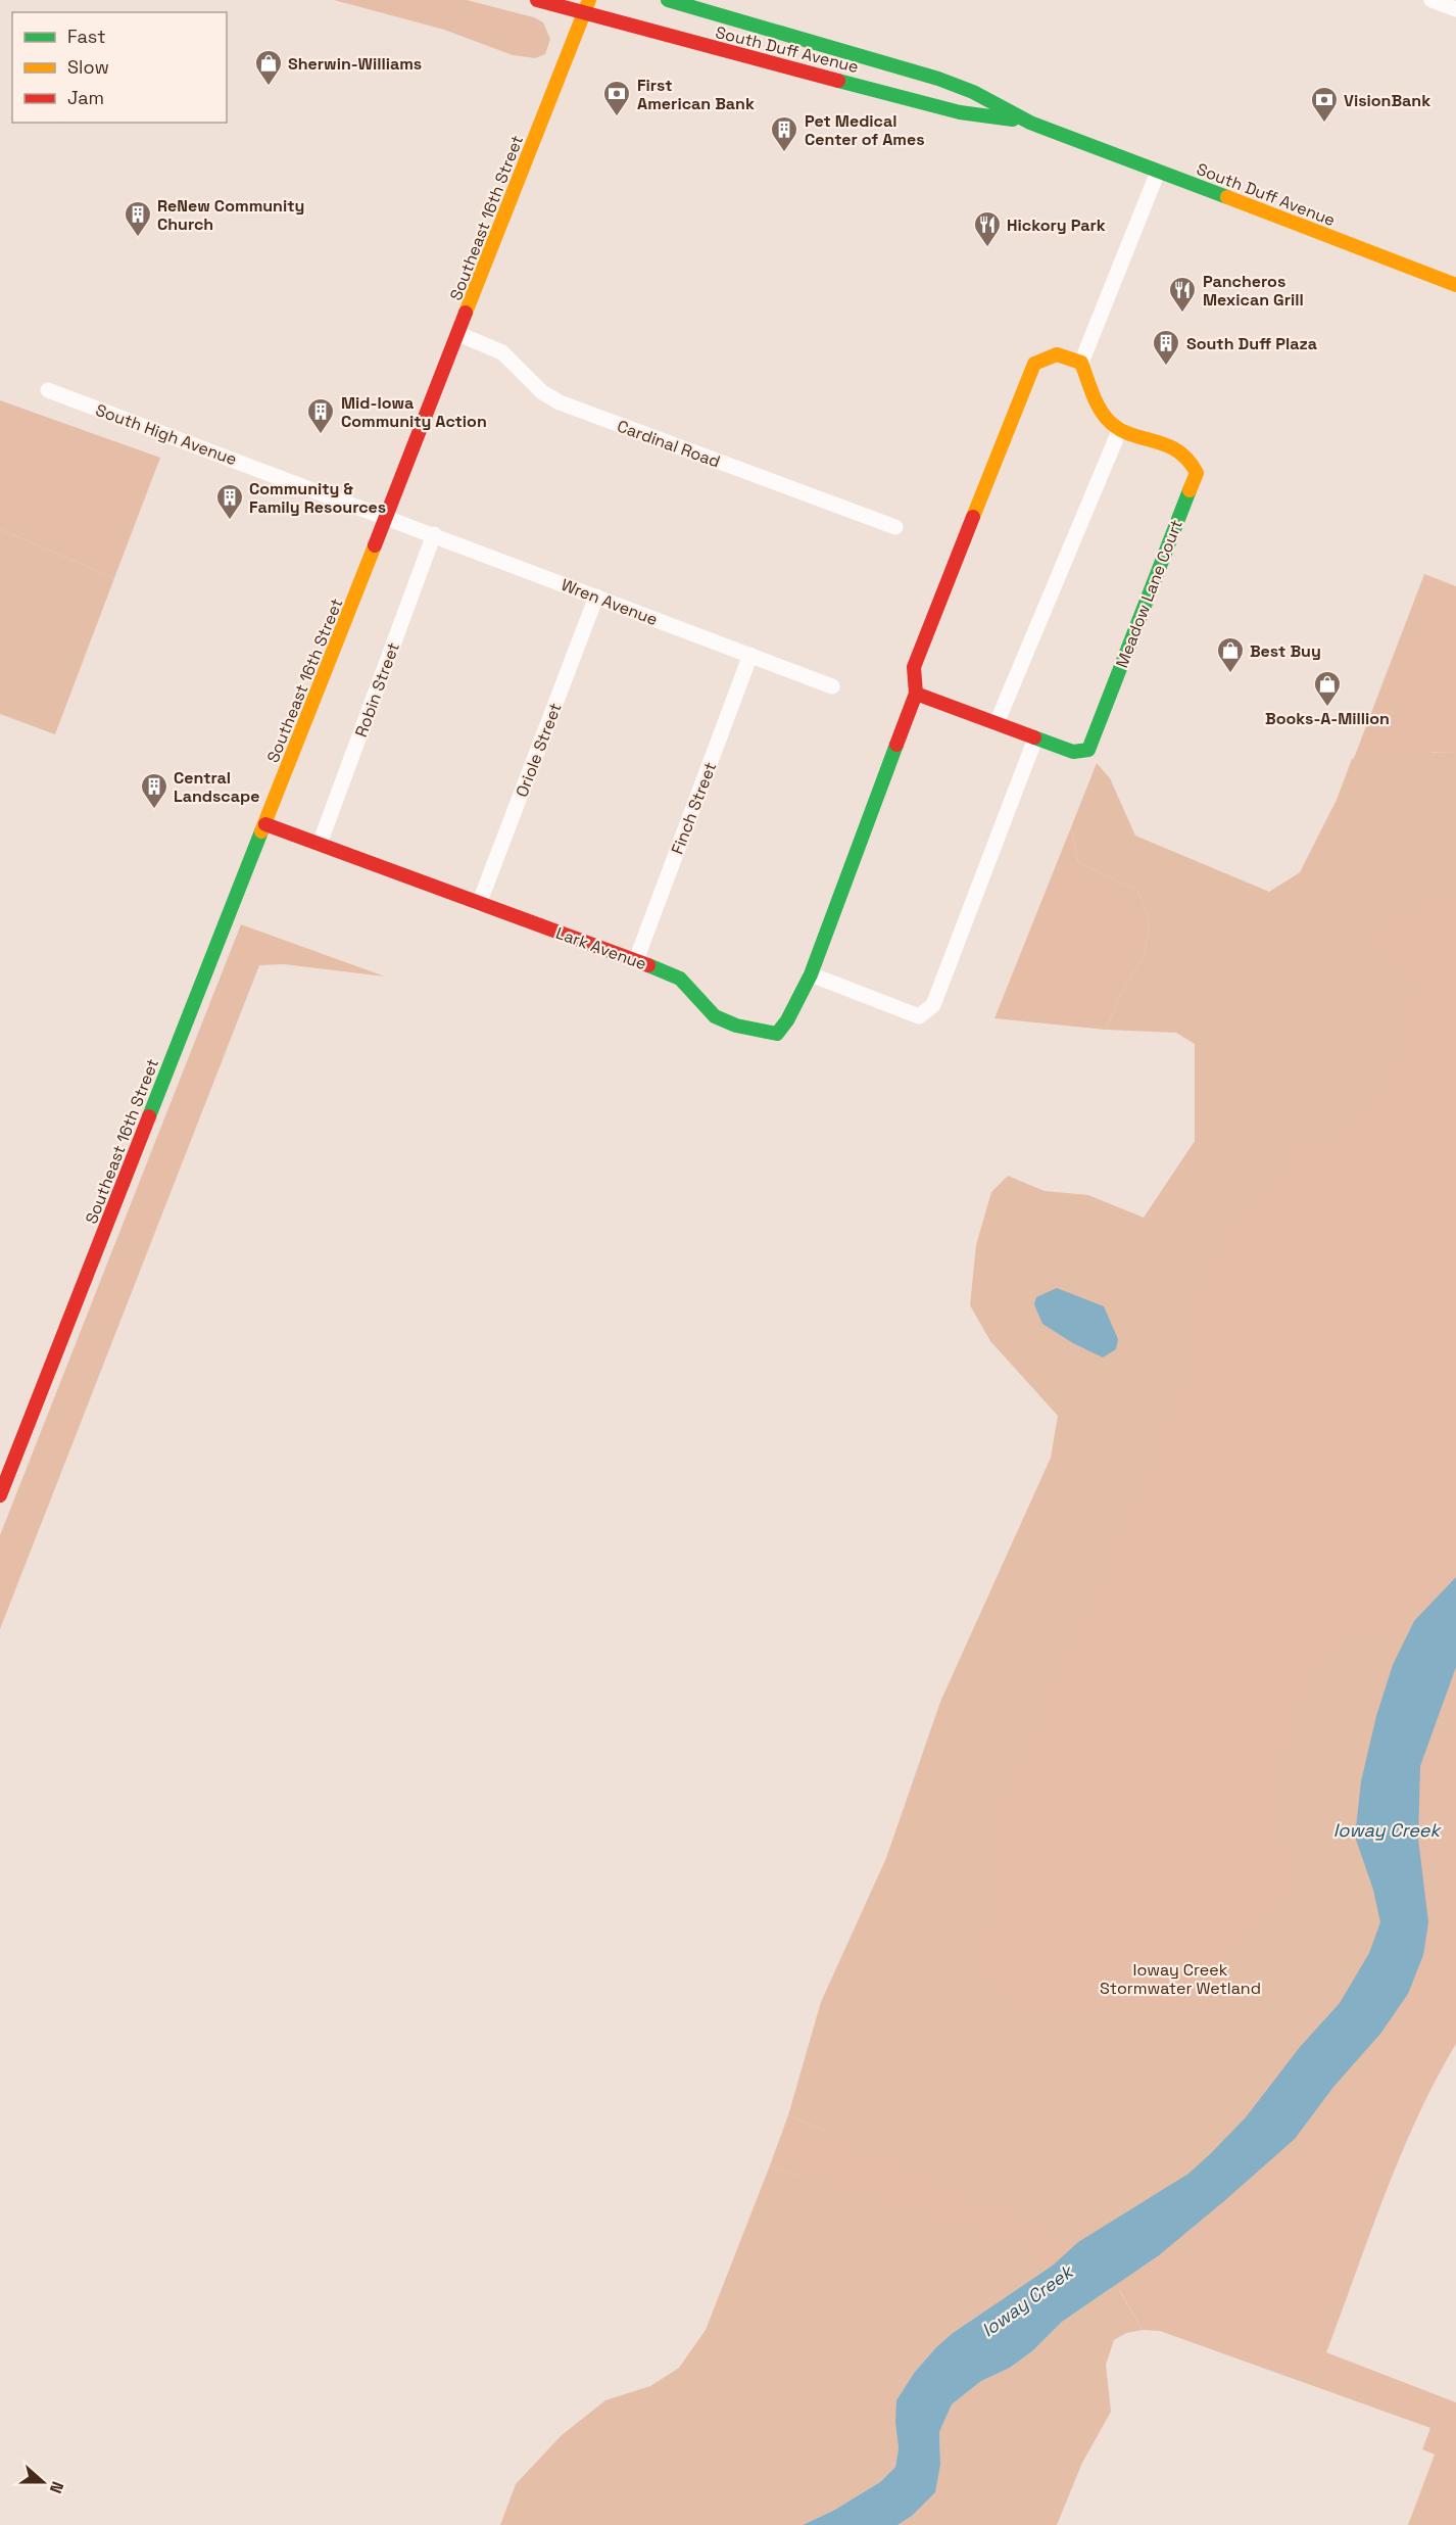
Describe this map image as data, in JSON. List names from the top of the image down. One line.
{"streets":{"main road":["South Duff Avenue","Southeast 16th Street","Meadow Lane Court","Lark Avenue"],"street":["South High Avenue","Cardinal Road","Wren Avenue","Robin Street","Oriole Street","Finch Street"]},"crossings":[["South Duff Avenue","Southeast 16th Street"],["Southeast 16th Street","South High Avenue"],["Southeast 16th Street","Cardinal Road"],["Southeast 16th Street","Wren Avenue"],["Southeast 16th Street","Lark Avenue"],["South High Avenue","Wren Avenue"],["Wren Avenue","Robin Street"],["Wren Avenue","Oriole Street"],["Wren Avenue","Finch Street"],["Robin Street","Lark Avenue"],["Oriole Street","Lark Avenue"],["Finch Street","Lark Avenue"]],"water":["Ioway Creek"],"parks":["Ioway Creek Stormwater Wetland"],"places":{"shop":["Sherwin-Williams","Best Buy","Books-A-Million"],"bank":["First American Bank","VisionBank"],"building":["Pet Medical Center of Ames","ReNew Community Church","South Duff Plaza","Mid-Iowa Community Action","Community & Family Resources","Central Landscape"],"restaurant":["Hickory Park","Pancheros Mexican Grill"]},"legend":["Fast","Slow","Jam"],"north":"right"}
